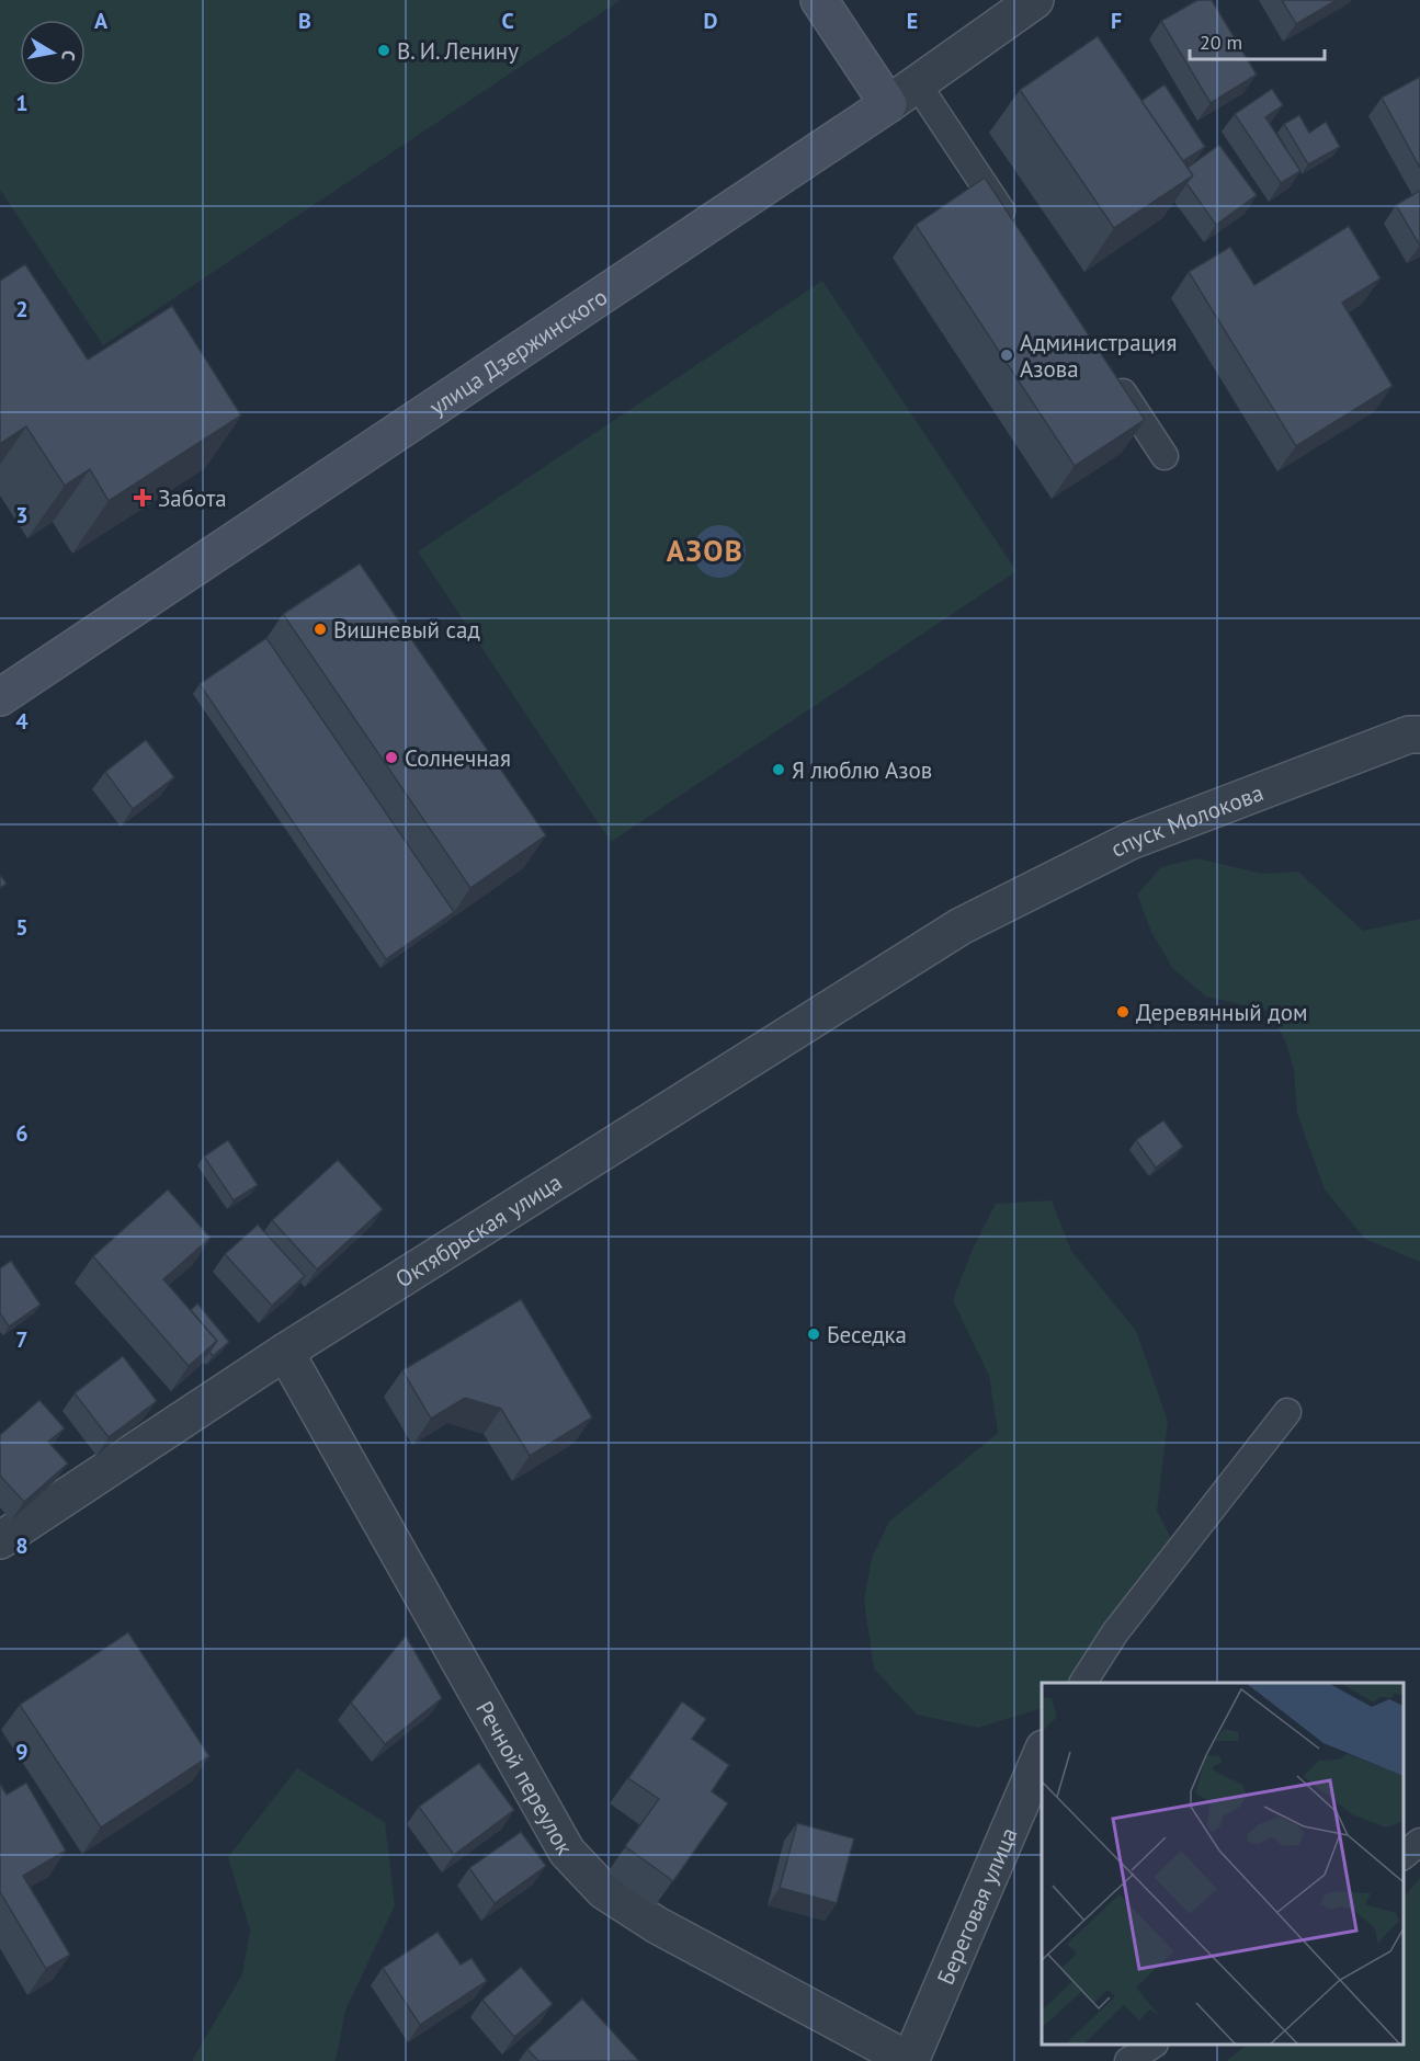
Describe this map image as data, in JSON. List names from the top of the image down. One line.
{"streets":{"street":["улица Дзержинского","спуск Молокова","Октябрьская улица","Речной переулок","Береговая улица"]},"crossings":[["спуск Молокова","Октябрьская улица"],["Октябрьская улица","Речной переулок"],["Речной переулок","Береговая улица"]],"districts":["АЗОВ"],"places":{"other":["В. И. Ленину","Администрация Азова","Вишневый сад","Солнечная","Я люблю Азов","Деревянный дом","Беседка"],"health":["Забота"]},"scale_bar":"20 m","north":"right","grid":{"columns":["A","B","C","D","E","F"],"rows":["1","2","3","4","5","6","7","8","9"]}}
